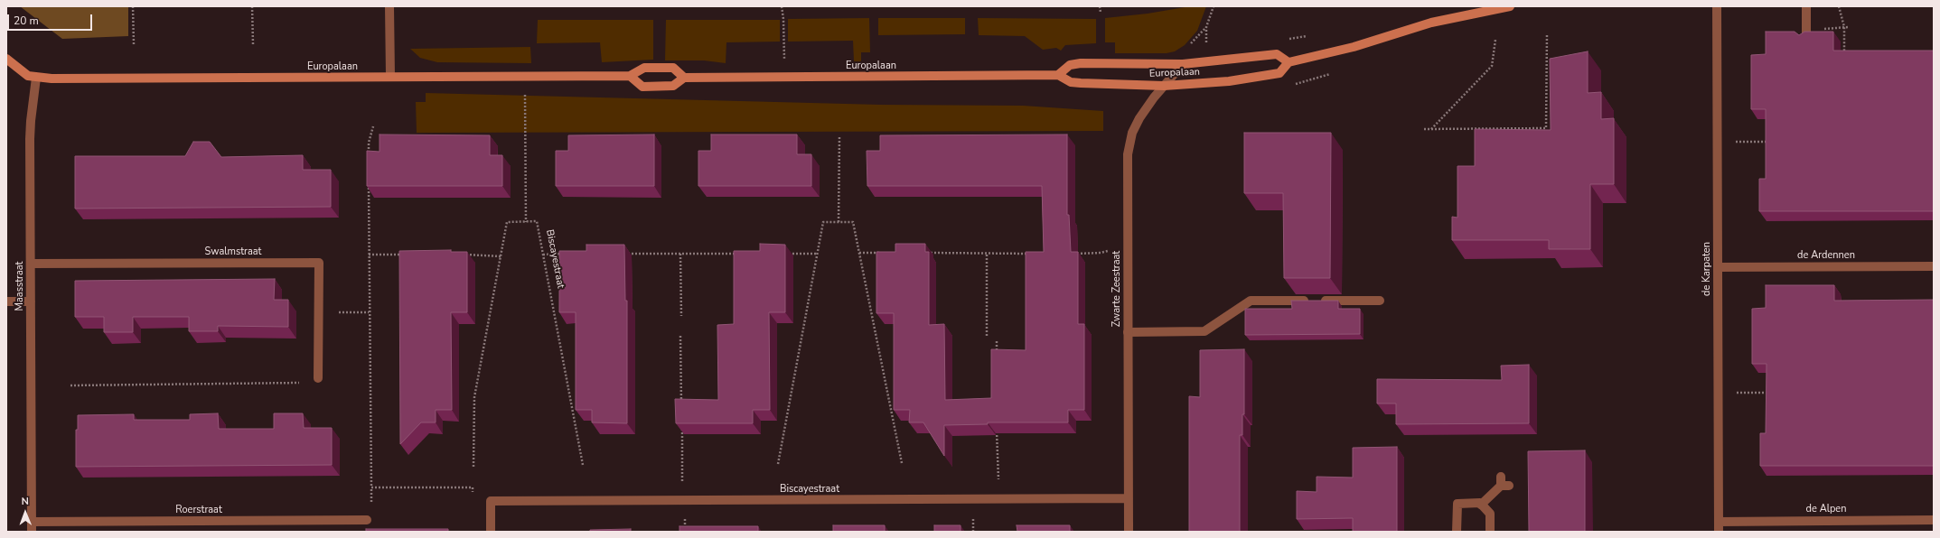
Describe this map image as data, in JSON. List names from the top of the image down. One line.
{"streets":{"street":["Europalaan","Swalmstraat","de Ardennen","Biscayestraat","de Karpaten","Maasstraat","Zwarte Zeestraat","de Alpen","Roerstraat"]},"crossings":[["Europalaan","Maasstraat"],["Europalaan","Zwarte Zeestraat"],["Swalmstraat","Maasstraat"],["de Ardennen","de Karpaten"],["Biscayestraat","Zwarte Zeestraat"],["de Karpaten","de Alpen"],["Maasstraat","Roerstraat"]],"scale_bar":"20 m","north":"top"}
